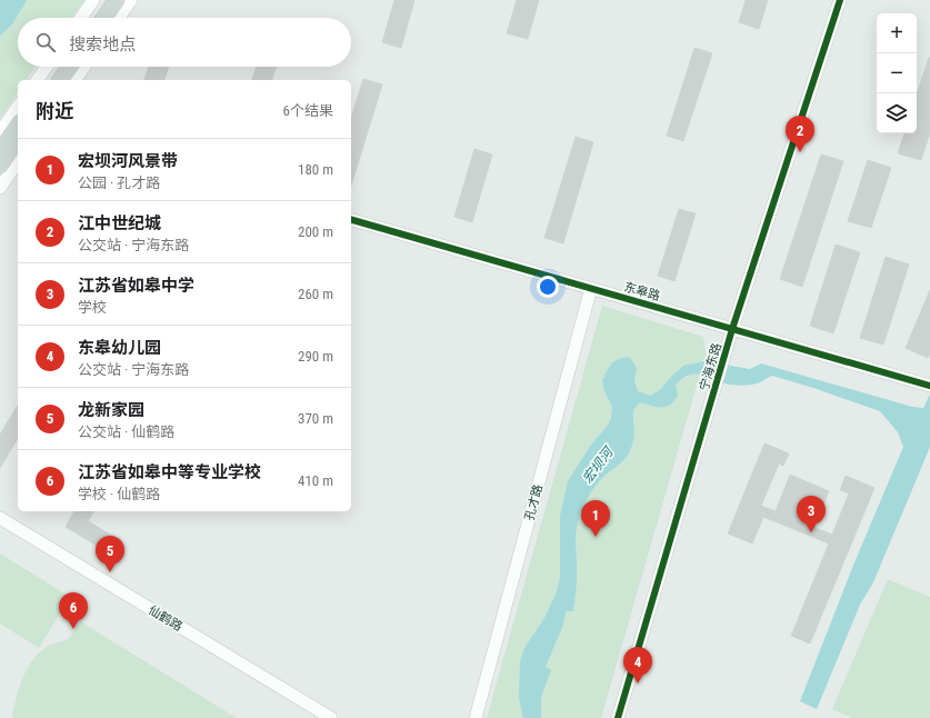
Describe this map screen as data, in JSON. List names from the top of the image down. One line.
{"streets":{"street":["东皋路","宁海东路","孔才路","仙鹤路"]},"crossings":[["东皋路","宁海东路"],["东皋路","孔才路"]],"water":["宏坝河"],"page":{"map_buttons":["+","−"],"search":"搜索地点","heading":["附近","6个结果"],"pins":["2","3","1","5","6","4"],"list":[{"mark":"1","name":"宏坝河风景带","note":"公园 · 孔才路","value":"180 m"},{"mark":"2","name":"江中世纪城","note":"公交站 · 宁海东路","value":"200 m"},{"mark":"3","name":"江苏省如皋中学","note":"学校","value":"260 m"},{"mark":"4","name":"东皋幼儿园","note":"公交站 · 宁海东路","value":"290 m"},{"mark":"5","name":"龙新家园","note":"公交站 · 仙鹤路","value":"370 m"},{"mark":"6","name":"江苏省如皋中等专业学校","note":"学校 · 仙鹤路","value":"410 m"}]}}
